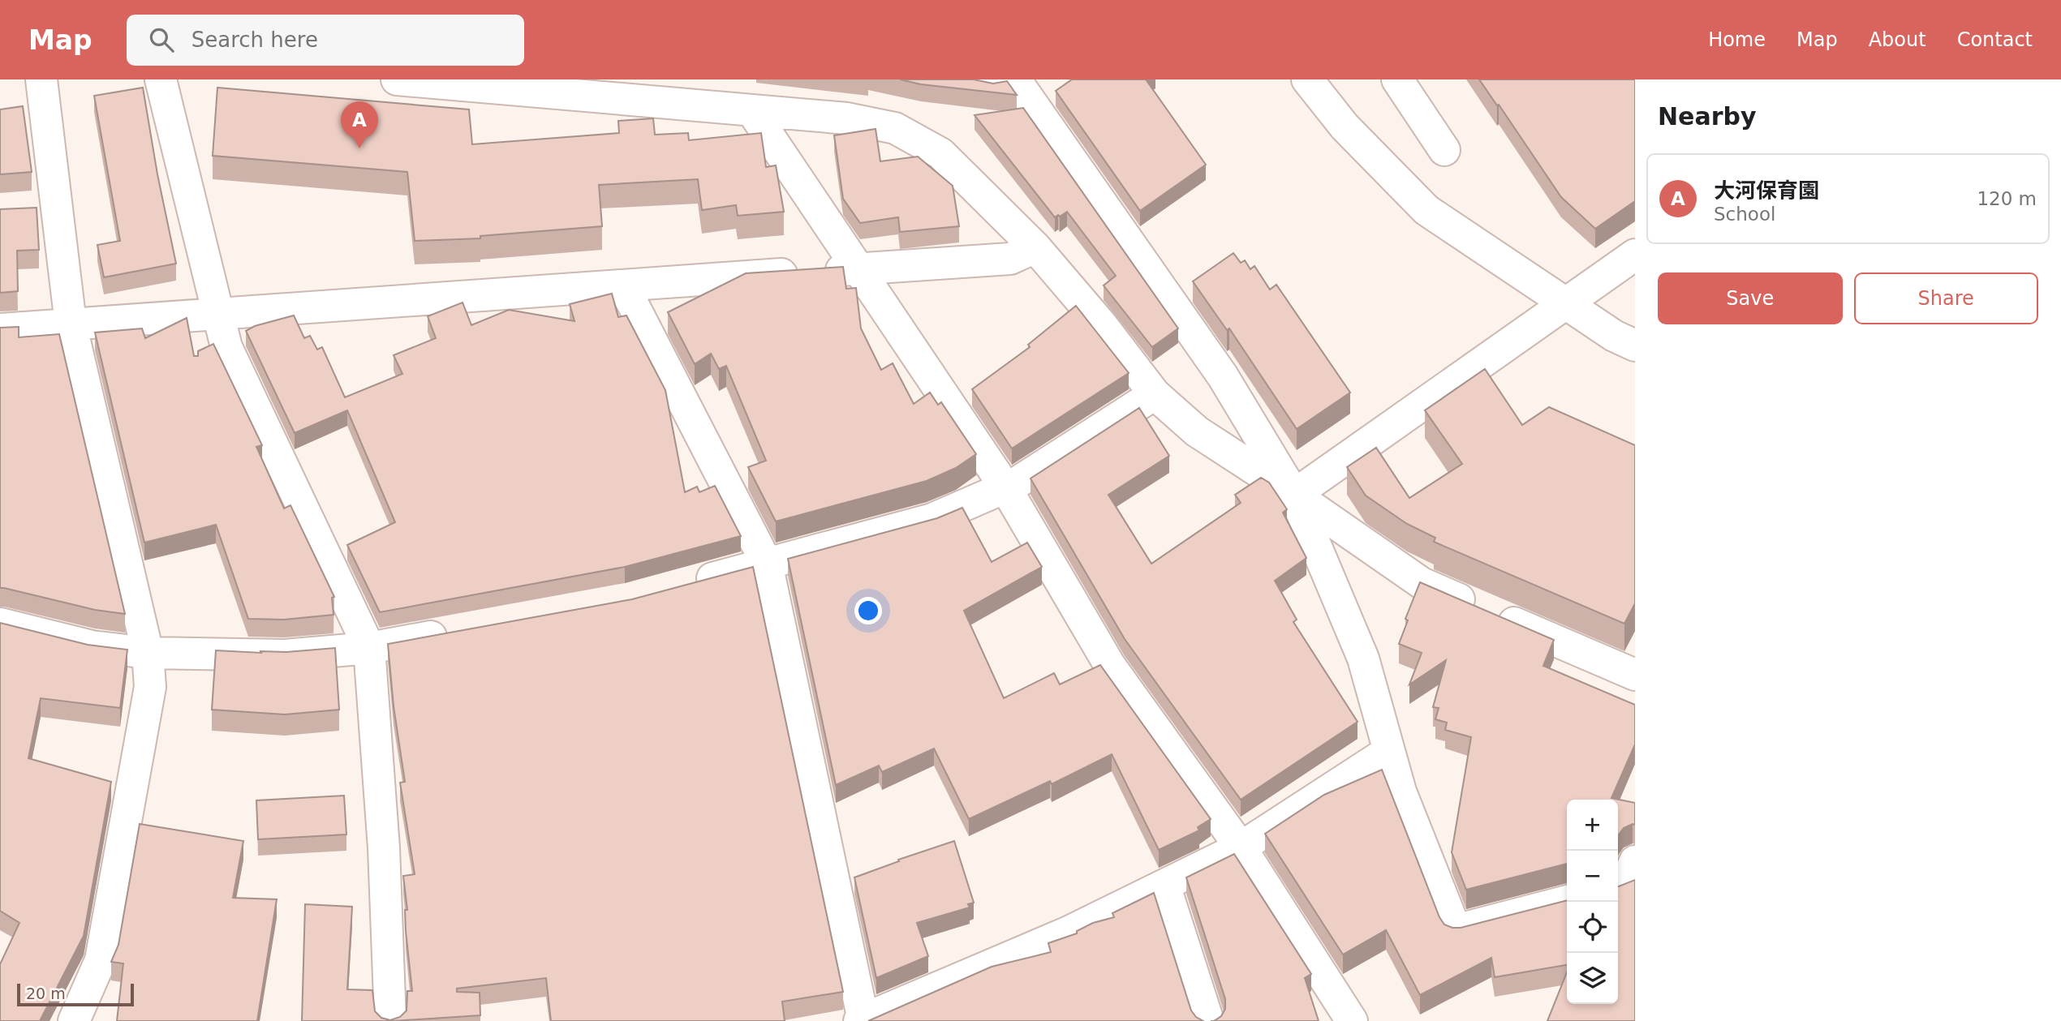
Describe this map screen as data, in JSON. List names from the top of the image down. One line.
{"scale_bar":"20 m","page":{"header":"Map","search":"Search here","nav":["Home","Map","About","Contact"],"heading":"Nearby","pins":"A","list":[{"mark":"A","name":"大河保育園","note":"School","value":"120 m"}],"buttons":["Save","Share"],"map_buttons":["+","−"],"scale":"20 m"}}
